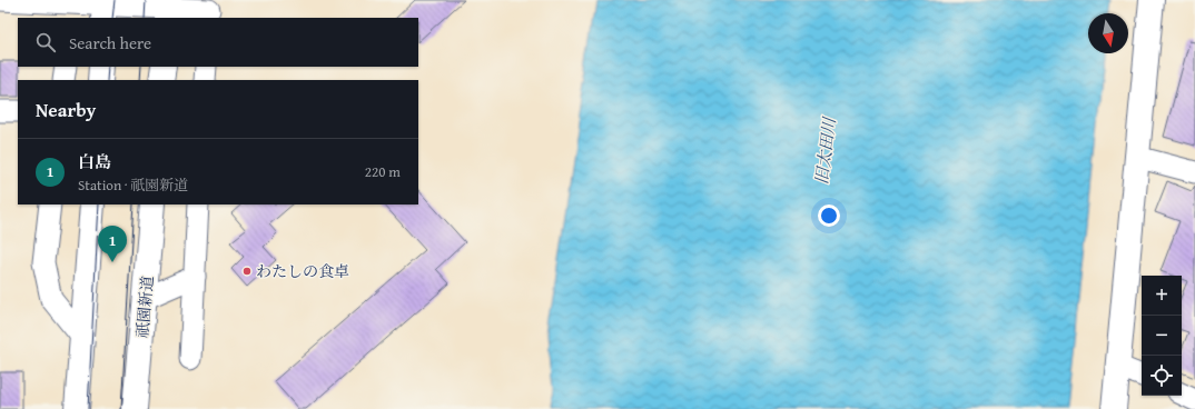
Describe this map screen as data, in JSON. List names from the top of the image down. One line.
{"streets":{"main road":["祇園新道"]},"water":["旧太田川"],"places":["わたしの食卓"],"north":"bottom","page":{"search":"Search here","heading":"Nearby","list":[{"mark":"1","name":"白島","note":"Station · 祇園新道","value":"220 m"}],"pins":"1","map_buttons":["+","−"]}}
